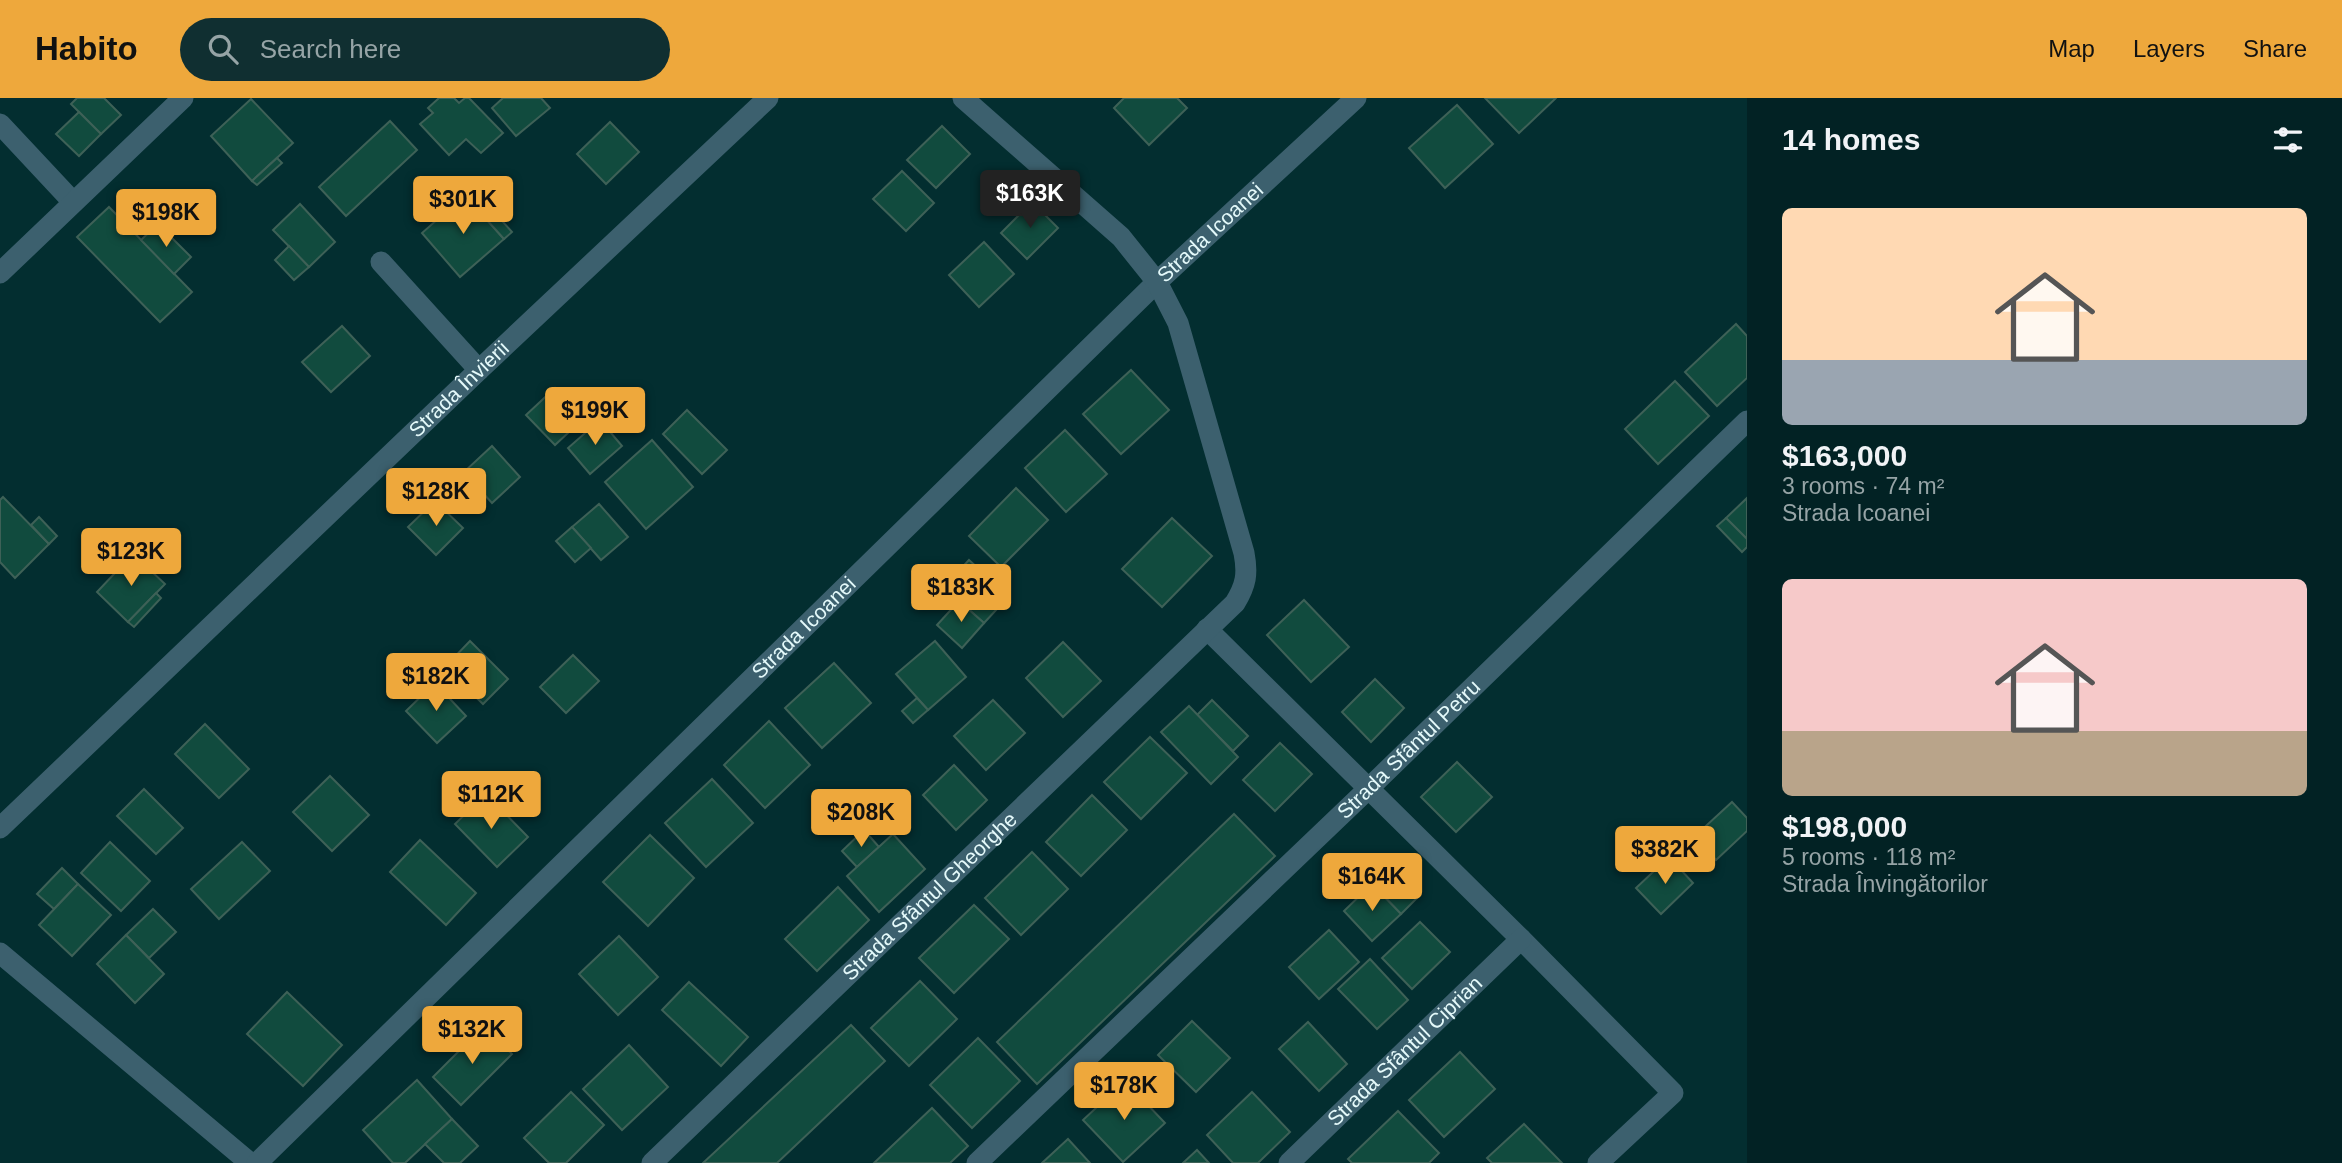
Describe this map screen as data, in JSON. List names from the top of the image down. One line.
{"streets":{"street":["Strada Icoanei","Strada Învierii","Strada Sfântul Petru","Strada Sfântul Gheorghe","Strada Sfântul Ciprian"]},"crossings":[["Strada Icoanei","Strada Sfântul Gheorghe"]],"page":{"header":"Habito","search":"Search here","nav":["Map","Layers","Share"],"heading":"14 homes","price":["$163K","$301K","$198K","$199K","$128K","$123K","$183K","$182K","$112K","$208K","$382K","$164K","$132K","$178K"],"list":[{"name":"$163,000","note":"3 rooms · 74 m² · Strada Icoanei"},{"name":"$198,000","note":"5 rooms · 118 m² · Strada Învingătorilor"}]}}
